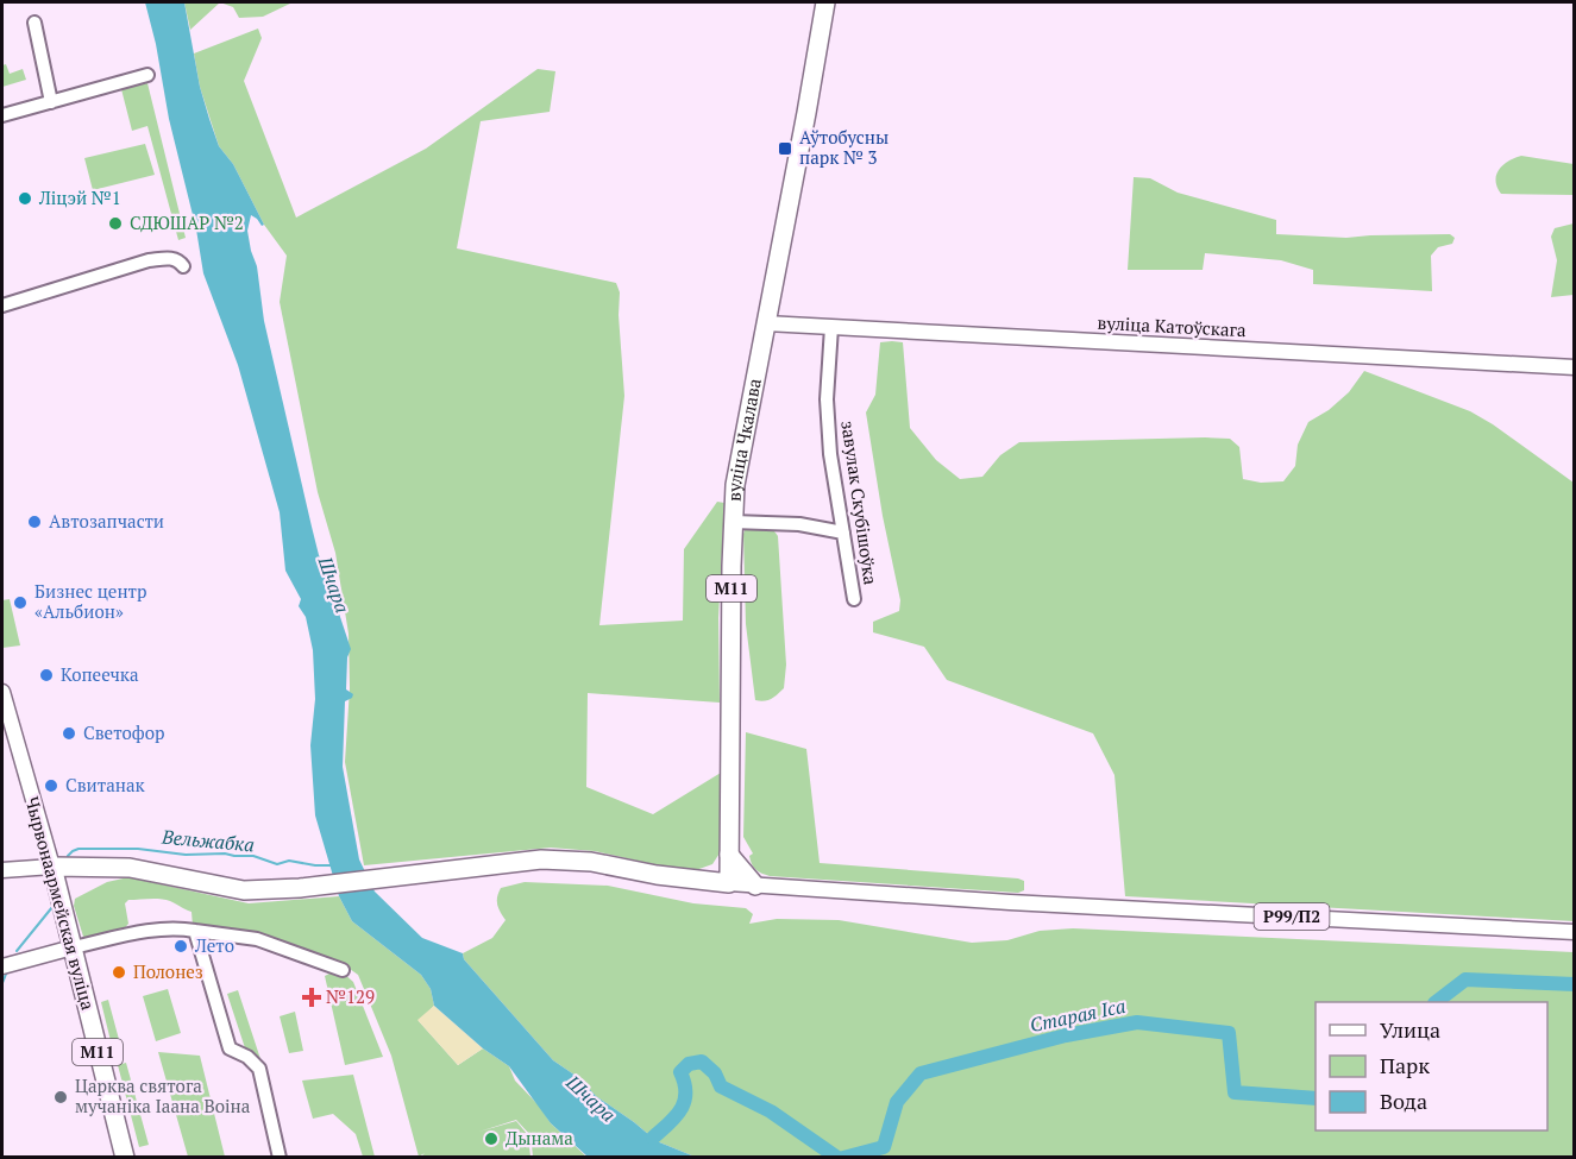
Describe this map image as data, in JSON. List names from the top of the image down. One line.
{"streets":{"highway":["вуліца Чкалава","М11","Чырвонаармейская вуліца"],"main road":["вуліца Катоўскага","Р99/П2"],"street":["завулак Скубішоўка"]},"crossings":[["вуліца Катоўскага","вуліца Чкалава"],["вуліца Катоўскага","завулак Скубішоўка"],["вуліца Чкалава","Р99/П2"]],"water":["Шчара","Вельжабка","Старая Іса"],"places":{"transit":["Аўтобусны парк № 3"],"other":["Ліцэй №1","СДЮШАР №2","Автозапчасти","Бизнес центр «Альбион»","Копеечка","Светофор","Свитанак","Лето","Полонез","Царква святога мучаніка Іаана Воіна","Дынама"],"health":["№129"]},"legend":["Улица","Парк","Вода"]}
